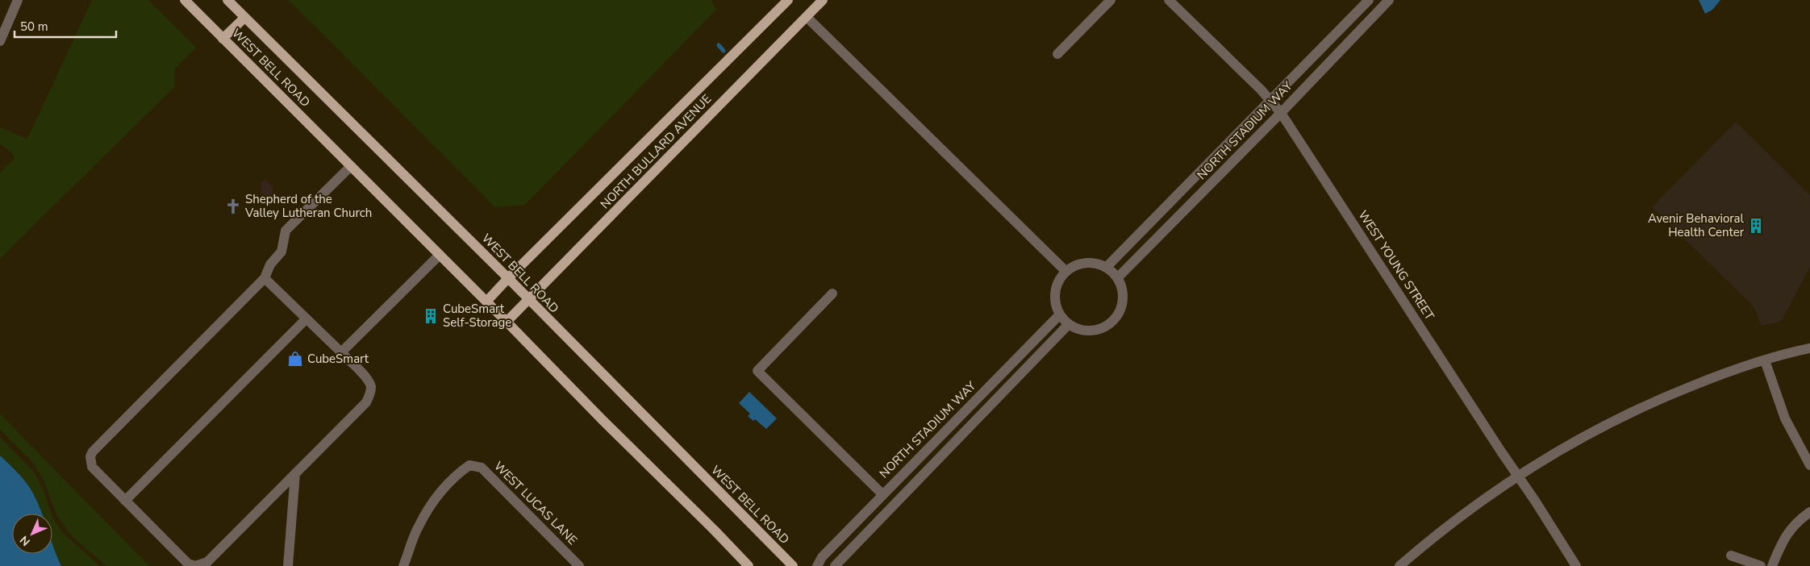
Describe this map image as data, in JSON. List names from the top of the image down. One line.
{"streets":{"main road":["WEST BELL ROAD","NORTH BULLARD AVENUE"],"street":["NORTH STADIUM WAY","WEST YOUNG STREET","WEST LUCAS LANE"]},"crossings":[["WEST BELL ROAD","NORTH BULLARD AVENUE"],["NORTH STADIUM WAY","WEST YOUNG STREET"]],"places":{"church":["Shepherd of the Valley Lutheran Church"],"building":["Avenir Behavioral Health Center","CubeSmart Self-Storage"],"shop":["CubeSmart"]},"scale_bar":"50 m","north":"bottom left"}
